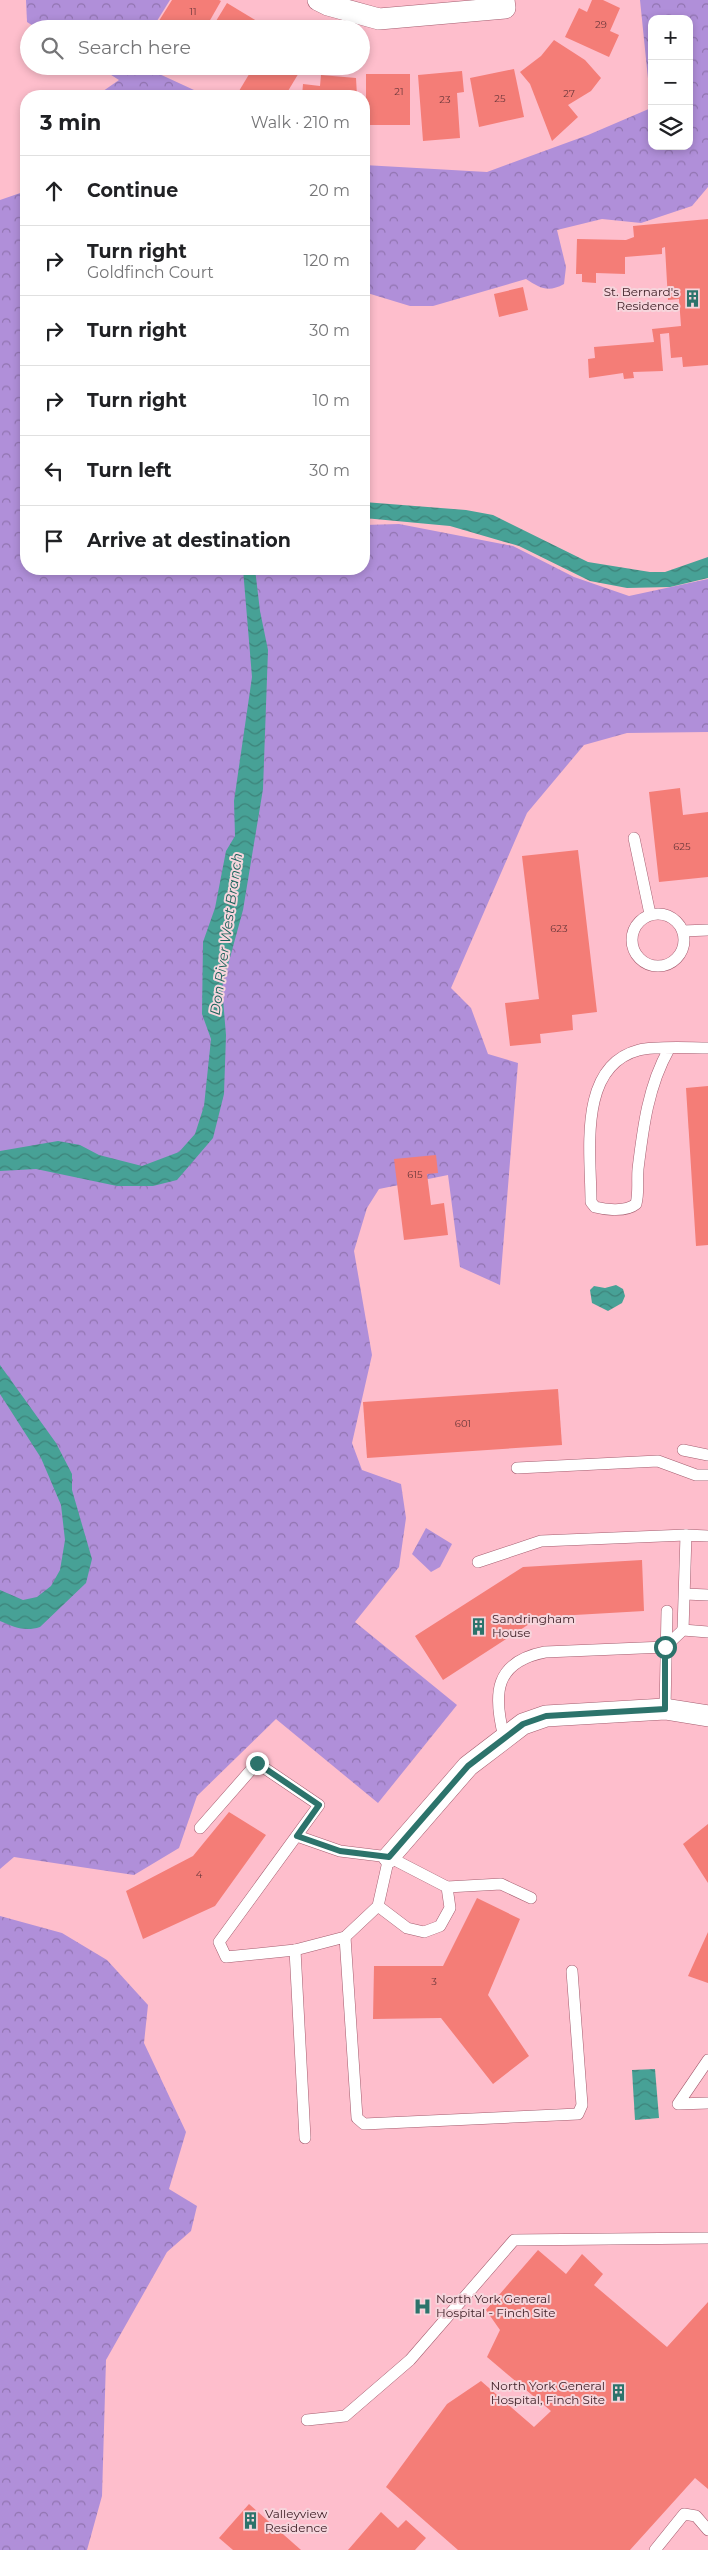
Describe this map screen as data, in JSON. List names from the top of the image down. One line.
{"water":["Don River West Branch"],"places":{"building":["St. Bernard's Residence","Sandringham House","North York General Hospital, Finch Site","Valleyview Residence"],"hospital":["North York General Hospital - Finch Site"]},"house_numbers":["11","29","21","27","25","23","625","623","615","601","4","3"],"page":{"map_buttons":["+","−"],"search":"Search here","heading":["3 min","Walk · 210 m"],"list":[["Continue","20 m"],["Turn right","Goldfinch Court","120 m"],["Turn right","30 m"],["Turn right","10 m"],["Turn left","30 m"],"Arrive at destination"]}}
